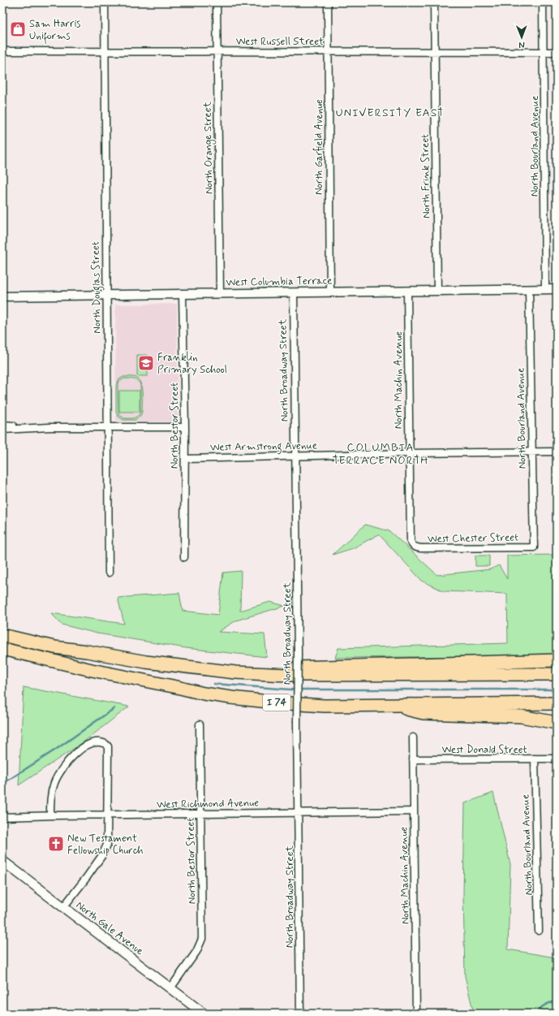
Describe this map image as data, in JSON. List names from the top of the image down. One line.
{"streets":{"highway":["I 74"],"main road":["North Gale Avenue"],"street":["West Russell Street","North Bourland Avenue","North Garfield Avenue","North Orange Street","North Frink Street","West Columbia Terrace","North Douglas Street","North Broadway Street","North Machin Avenue","North Bestor Street","West Armstrong Avenue","West Chester Street","West Donald Street","West Richmond Avenue"]},"crossings":[["West Russell Street","North Bourland Avenue"],["West Russell Street","North Garfield Avenue"],["West Russell Street","North Orange Street"],["West Russell Street","North Frink Street"],["West Russell Street","North Douglas Street"],["North Bourland Avenue","West Columbia Terrace"],["North Bourland Avenue","West Armstrong Avenue"],["North Bourland Avenue","West Chester Street"],["North Bourland Avenue","West Donald Street"],["North Garfield Avenue","West Columbia Terrace"],["North Orange Street","West Columbia Terrace"],["North Frink Street","West Columbia Terrace"],["West Columbia Terrace","North Douglas Street"],["West Columbia Terrace","North Broadway Street"],["West Columbia Terrace","North Machin Avenue"],["West Columbia Terrace","North Bestor Street"],["North Broadway Street","West Armstrong Avenue"],["North Broadway Street","West Richmond Avenue"],["North Machin Avenue","West Armstrong Avenue"],["North Machin Avenue","West Chester Street"],["North Machin Avenue","West Donald Street"],["North Machin Avenue","West Richmond Avenue"],["North Bestor Street","West Armstrong Avenue"],["North Bestor Street","West Richmond Avenue"],["North Bestor Street","North Gale Avenue"]],"districts":["UNIVERSITY EAST","COLUMBIA TERRACE NORTH"],"places":{"shop":["Sam Harris Uniforms"],"school or university":["Franklin Primary School"],"church":["New Testament Fellowship Church"]},"north":"bottom"}
